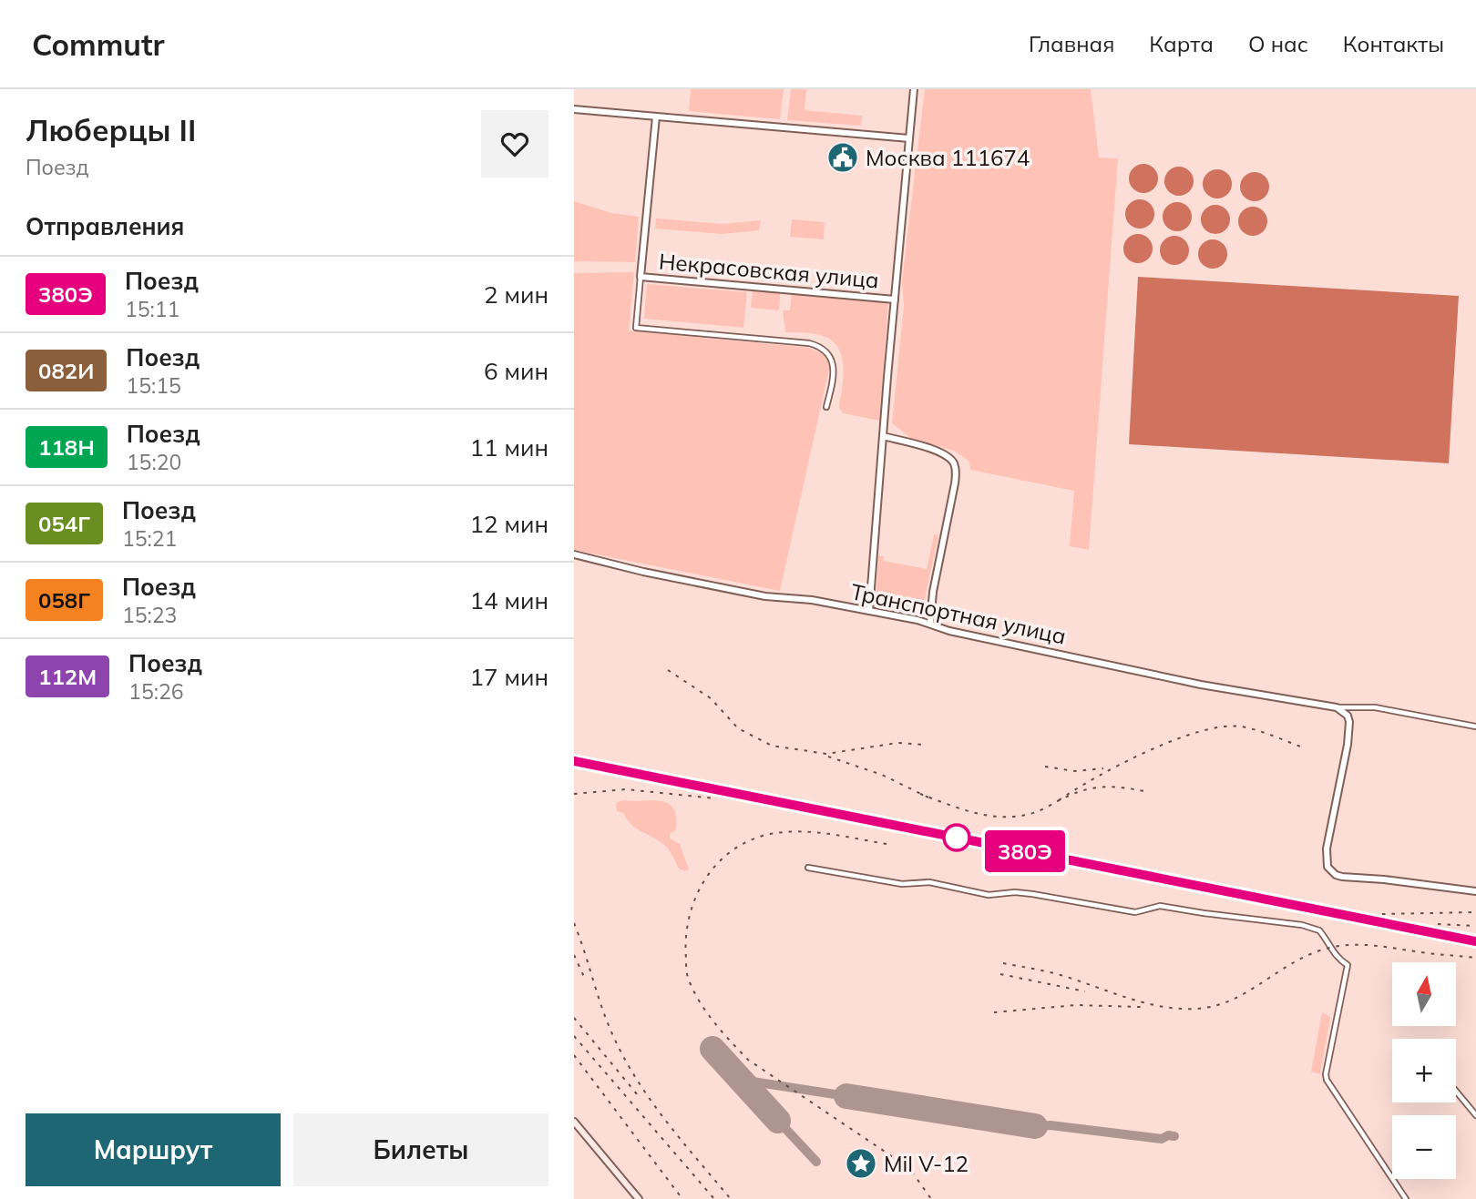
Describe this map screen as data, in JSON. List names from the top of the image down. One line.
{"streets":{"street":["Некрасовская улица","Транспортная улица"]},"places":{"public building":["Москва 111674"],"place":["Mil V-12"]},"north":"top","page":{"header":"Commutr","nav":["Главная","Карта","О нас","Контакты"],"heading":[["Люберцы II","Поезд"],"Отправления"],"on_map":"380Э","list":[{"mark":"380Э","name":"Поезд","note":"15:11","value":"2 мин"},{"mark":"082И","name":"Поезд","note":"15:15","value":"6 мин"},{"mark":"118Н","name":"Поезд","note":"15:20","value":"11 мин"},{"mark":"054Г","name":"Поезд","note":"15:21","value":"12 мин"},{"mark":"058Г","name":"Поезд","note":"15:23","value":"14 мин"},{"mark":"112М","name":"Поезд","note":"15:26","value":"17 мин"}],"map_buttons":["+","−"],"buttons":["Маршрут","Билеты"]}}
